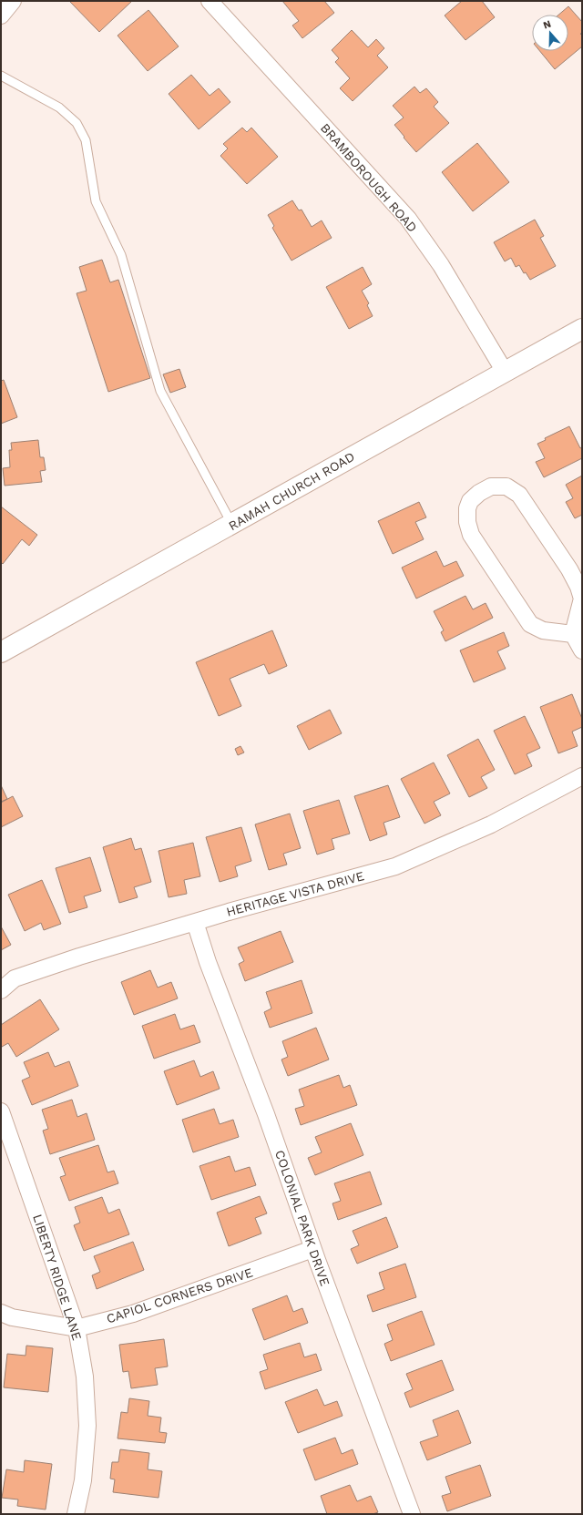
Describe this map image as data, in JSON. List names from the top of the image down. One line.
{"streets":{"main road":["RAMAH CHURCH ROAD"],"street":["BRAMBOROUGH ROAD","HERITAGE VISTA DRIVE","COLONIAL PARK DRIVE","LIBERTY RIDGE LANE","CAPIOL CORNERS DRIVE"]},"crossings":[["BRAMBOROUGH ROAD","RAMAH CHURCH ROAD"],["HERITAGE VISTA DRIVE","COLONIAL PARK DRIVE"],["COLONIAL PARK DRIVE","CAPIOL CORNERS DRIVE"],["LIBERTY RIDGE LANE","CAPIOL CORNERS DRIVE"]],"north":"top"}
